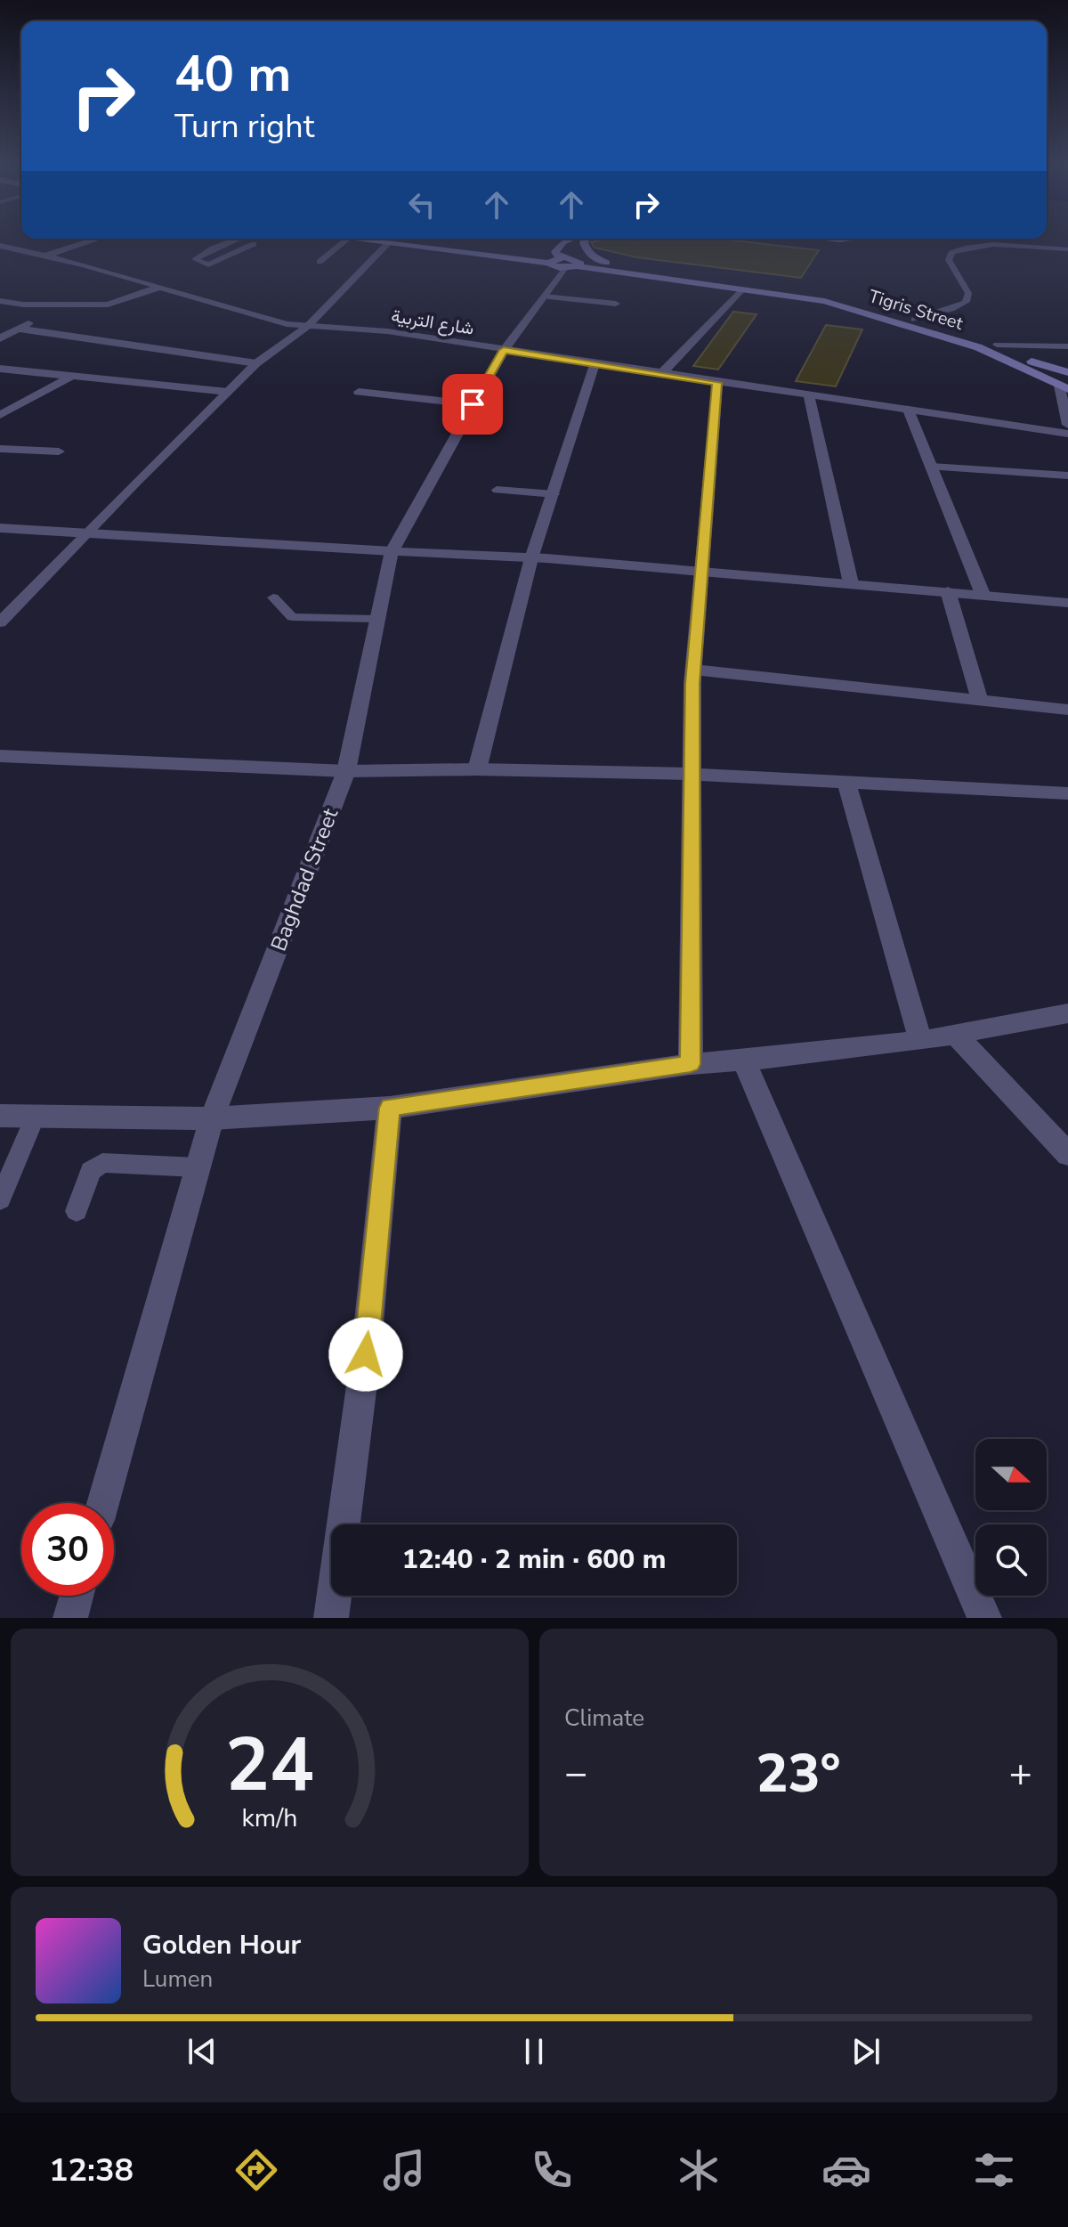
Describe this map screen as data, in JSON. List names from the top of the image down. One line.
{"streets":{"main road":["Tigris Street"],"street":["شارع التربية","Baghdad Street"]},"crossings":[["Tigris Street","Baghdad Street"],["شارع التربية","Baghdad Street"]],"north":"right","page":{"turn":["40 m","Turn right"],"limit":"30","trip":"12:40 · 2 min · 600 m","tile":"Climate","heat":["−","23°","+"],"song":["Golden Hour","Lumen"],"tabs":"12:38","gauge":["24","km/h"]}}
